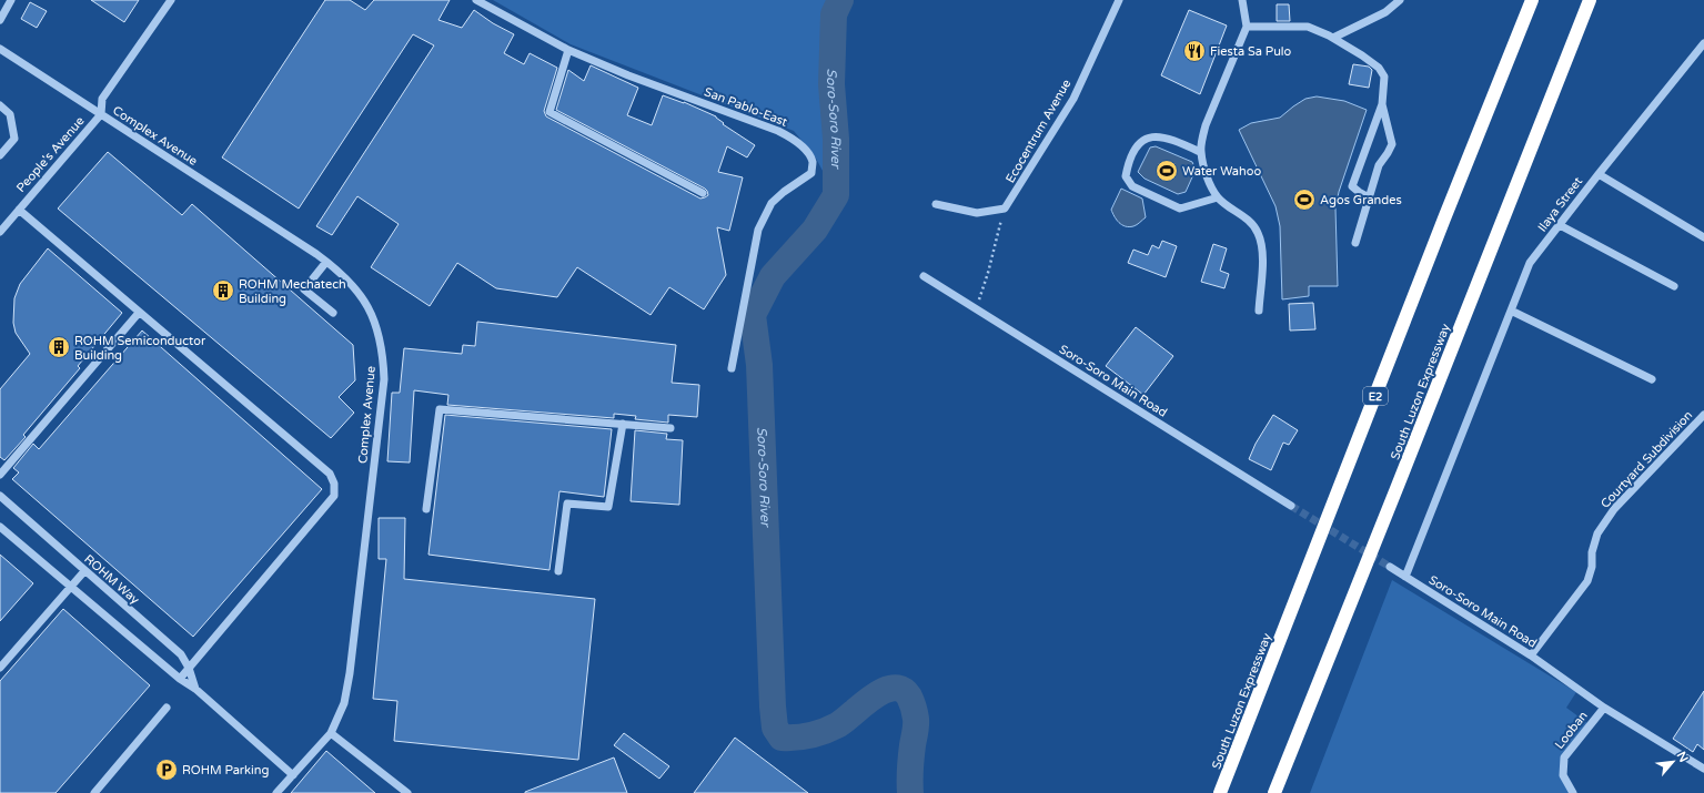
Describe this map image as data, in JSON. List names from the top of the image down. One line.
{"streets":{"highway":["South Luzon Expressway","E2"],"street":["San Pablo-East","Ecocentrum Avenue","Complex Avenue","People's Avenue","Ilaya Street","Soro-Soro Main Road","Courtyard Subdivision","ROHM Way","Looban"]},"crossings":[["Complex Avenue","People's Avenue"],["Ilaya Street","Soro-Soro Main Road"],["Soro-Soro Main Road","Courtyard Subdivision"],["Soro-Soro Main Road","Looban"]],"water":["Soro-Soro River"],"places":{"restaurant":["Fiesta Sa Pulo"],"sports":["Water Wahoo","Agos Grandes"],"building":["ROHM Mechatech Building","ROHM Semiconductor Building"],"parking":["ROHM Parking"]},"north":"top right"}
